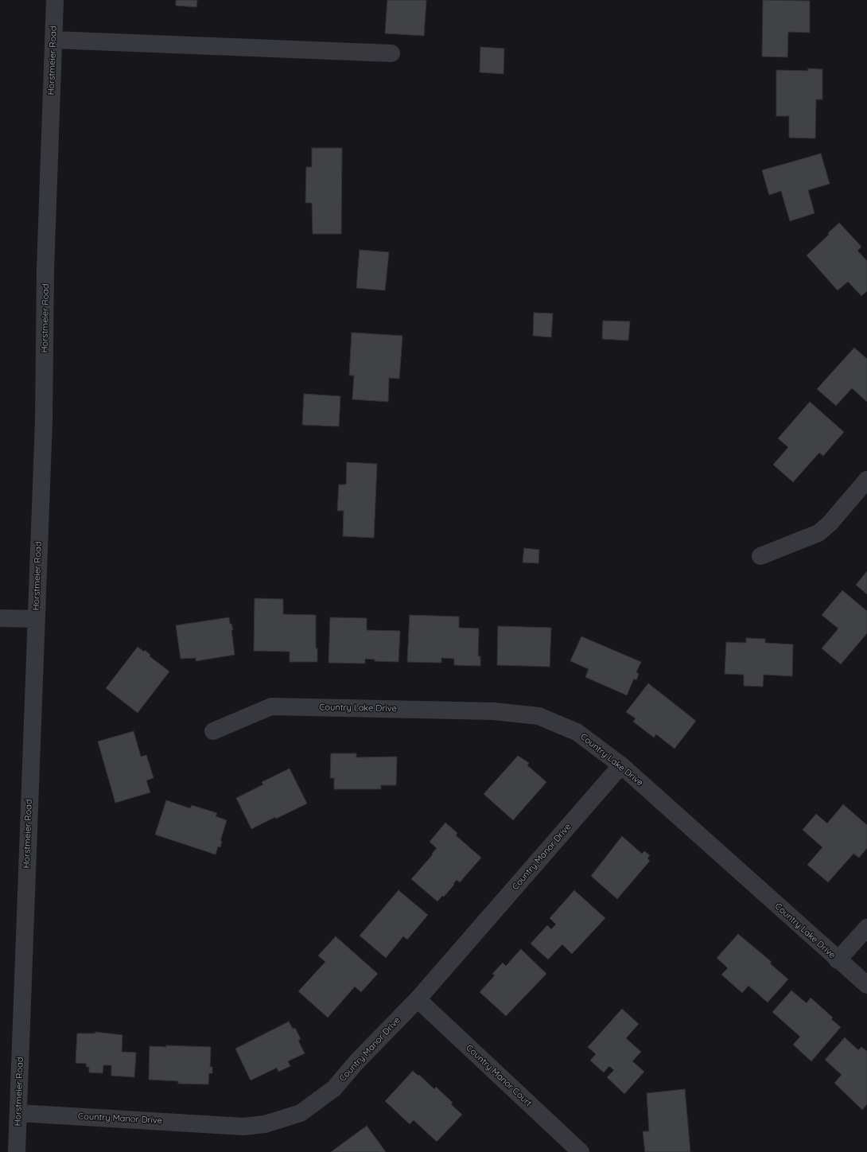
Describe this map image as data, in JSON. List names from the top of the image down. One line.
{"streets":{"street":["Horstmeier Road","Country Lake Drive","Country Manor Drive","Country Manor Court"]},"crossings":[["Horstmeier Road","Country Manor Drive"],["Country Lake Drive","Country Manor Drive"],["Country Manor Drive","Country Manor Court"]]}
